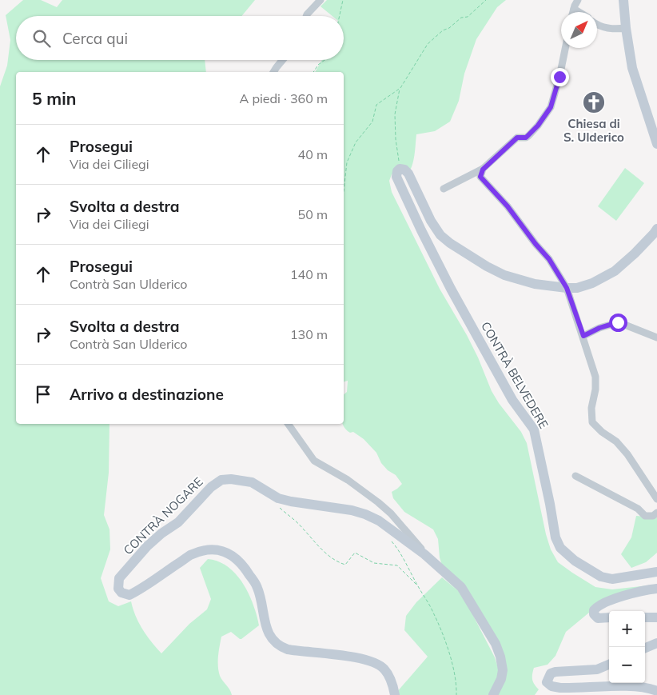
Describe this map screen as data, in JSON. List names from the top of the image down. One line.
{"streets":{"street":["CONTRÀ BELVEDERE","CONTRÀ NOGARE"]},"places":{"church":["Chiesa di S. Ulderico"]},"north":"top right","page":{"search":"Cerca qui","heading":["5 min","A piedi · 360 m"],"list":[["Prosegui","Via dei Ciliegi","40 m"],["Svolta a destra","Via dei Ciliegi","50 m"],["Prosegui","Contrà San Ulderico","140 m"],["Svolta a destra","Contrà San Ulderico","130 m"],"Arrivo a destinazione"],"map_buttons":["+","−"]}}
